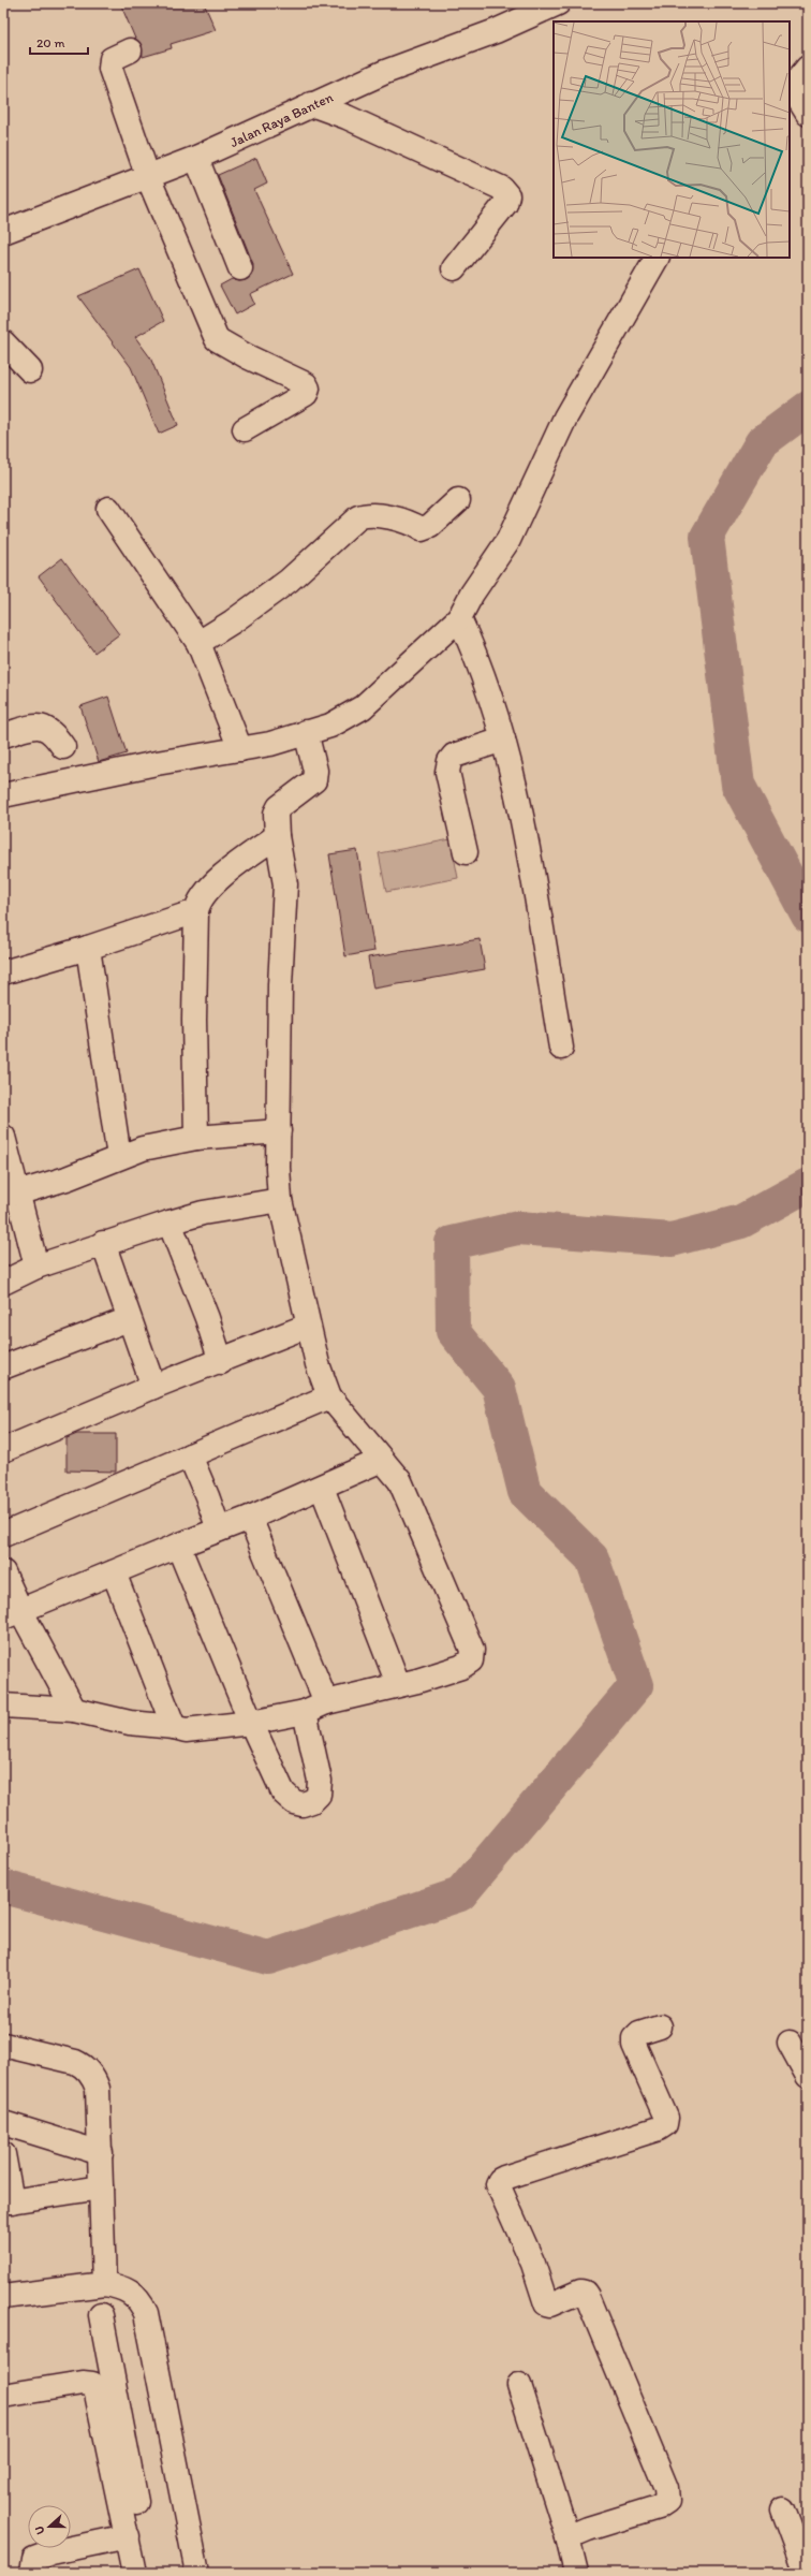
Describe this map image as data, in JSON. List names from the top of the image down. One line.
{"streets":{"street":["Jalan Raya Banten"]},"scale_bar":"20 m","north":"left"}
